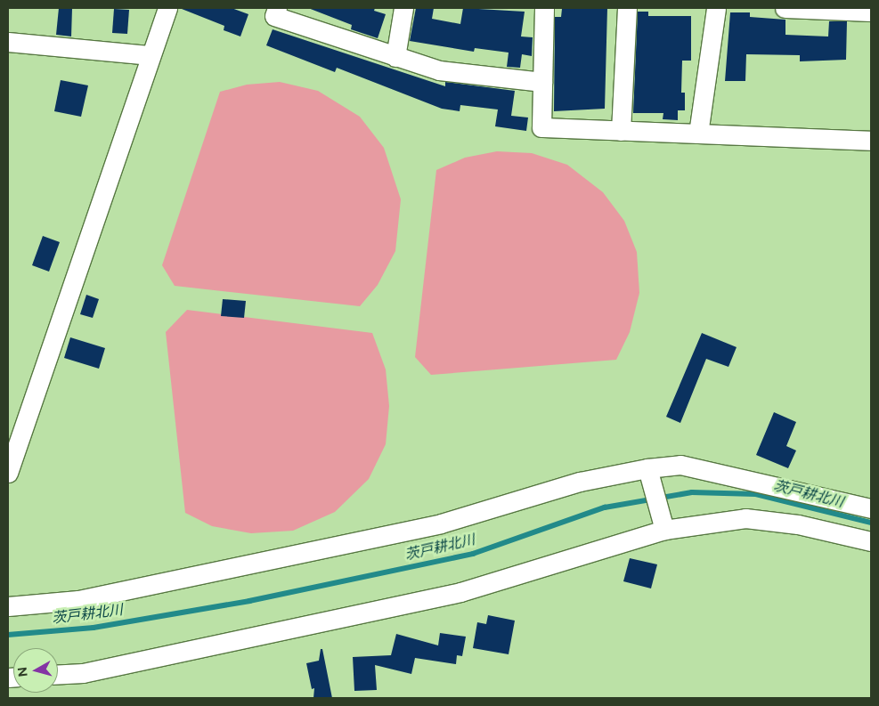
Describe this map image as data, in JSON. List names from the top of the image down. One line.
{"water":["茨戸耕北川"],"north":"left"}
